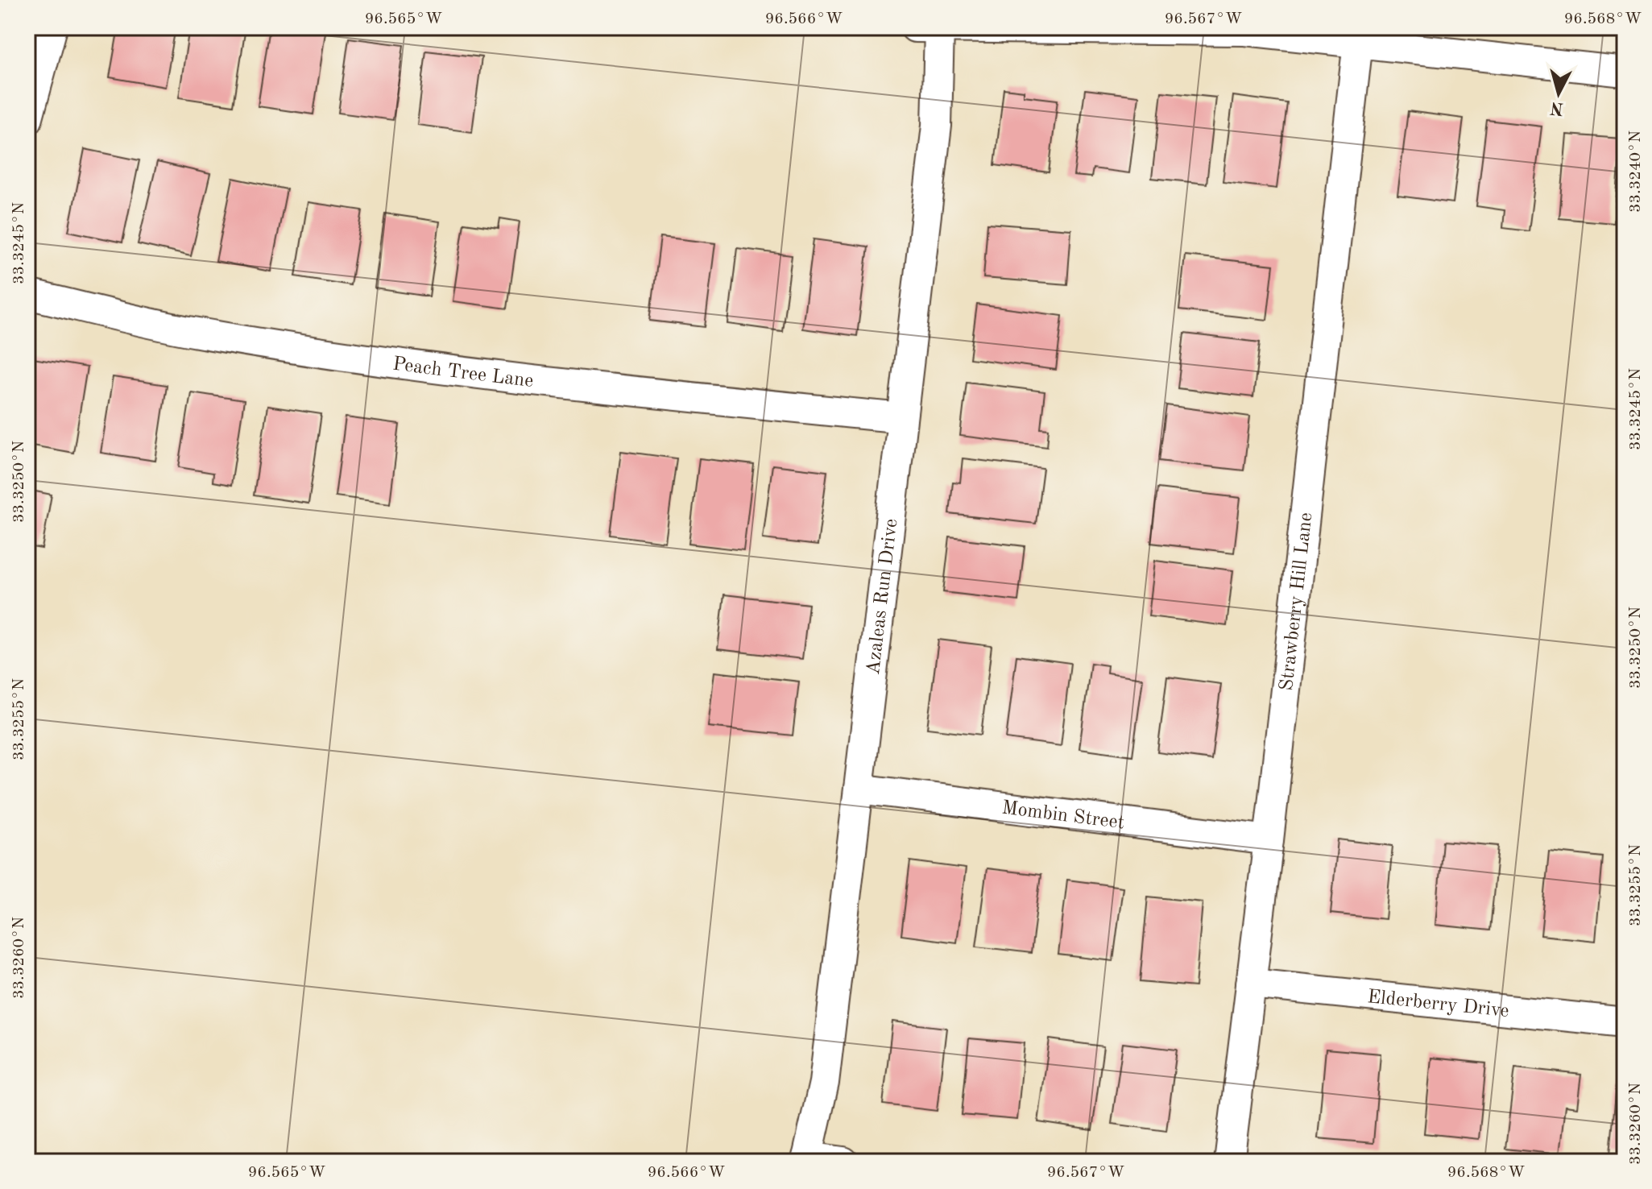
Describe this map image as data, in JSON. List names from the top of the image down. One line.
{"streets":{"street":["Peach Tree Lane","Azaleas Run Drive","Strawberry Hill Lane","Mombin Street","Elderberry Drive"]},"crossings":[["Peach Tree Lane","Azaleas Run Drive"],["Azaleas Run Drive","Mombin Street"],["Strawberry Hill Lane","Mombin Street"],["Strawberry Hill Lane","Elderberry Drive"]],"north":"bottom","coordinates":["96.565°W","96.566°W","96.567°W","96.568°W","33.3240°N","33.3245°N","33.3250°N","33.3255°N","33.3260°N"]}
